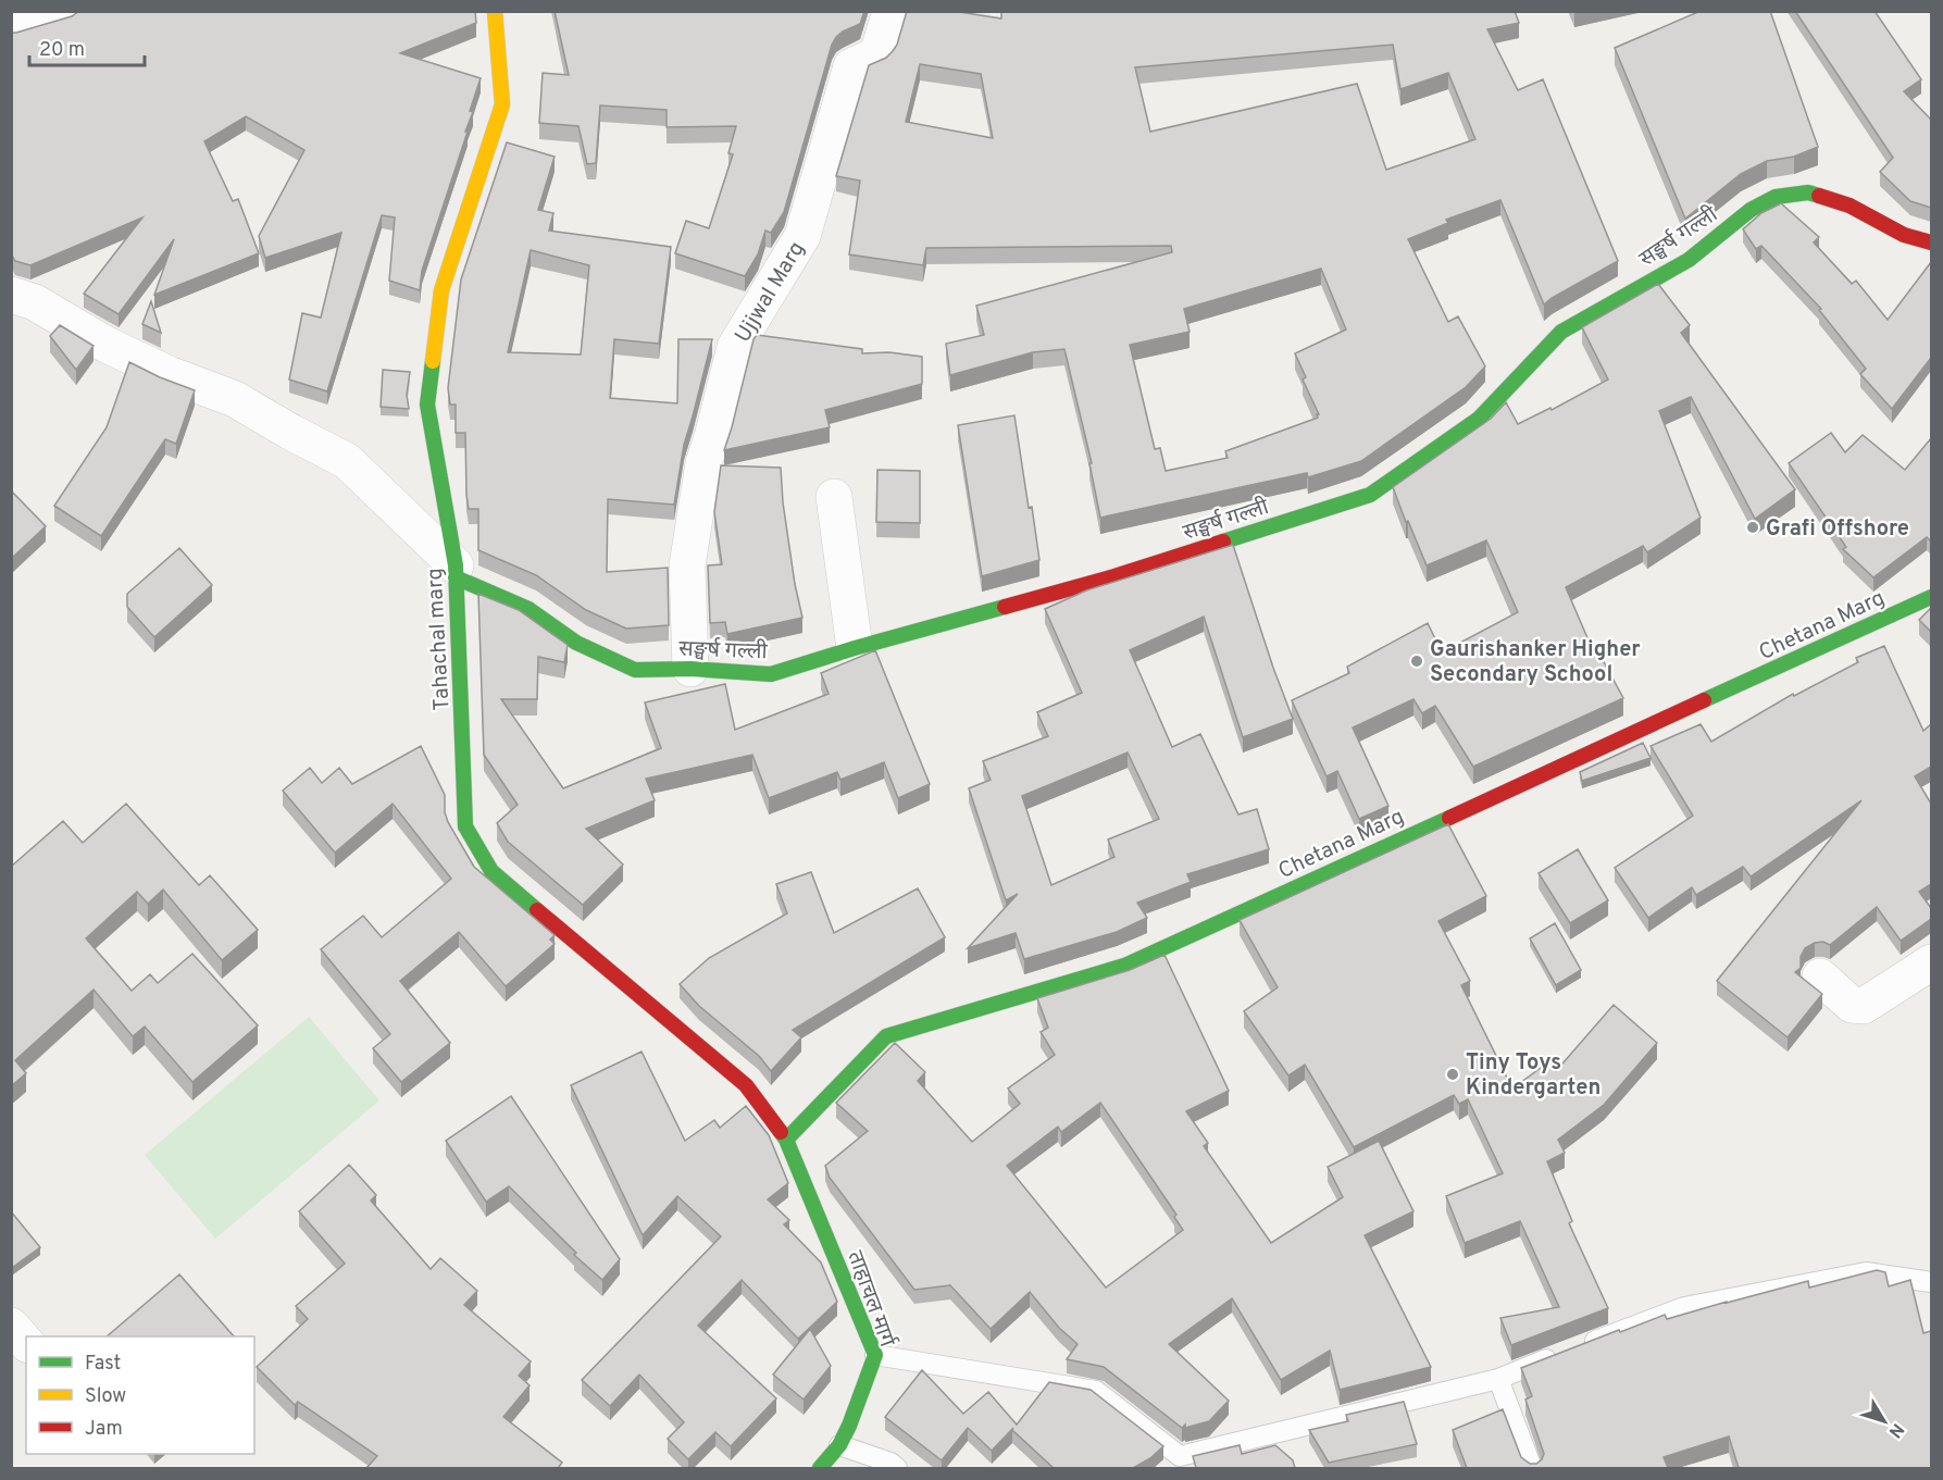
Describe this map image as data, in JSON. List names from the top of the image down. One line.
{"streets":{"street":["सङ्घर्ष गल्ली","Ujjwal Marg","Chetana Marg","Tahachal marg","ताहाचल मार्ग"]},"crossings":[["सङ्घर्ष गल्ली","Ujjwal Marg"],["सङ्घर्ष गल्ली","Tahachal marg"],["Chetana Marg","Tahachal marg"],["Chetana Marg","ताहाचल मार्ग"],["Tahachal marg","ताहाचल मार्ग"]],"places":["Grafi Offshore","Gaurishanker Higher Secondary School","Tiny Toys Kindergarten"],"legend":["Fast","Slow","Jam"],"scale_bar":"20 m","north":"bottom right"}
